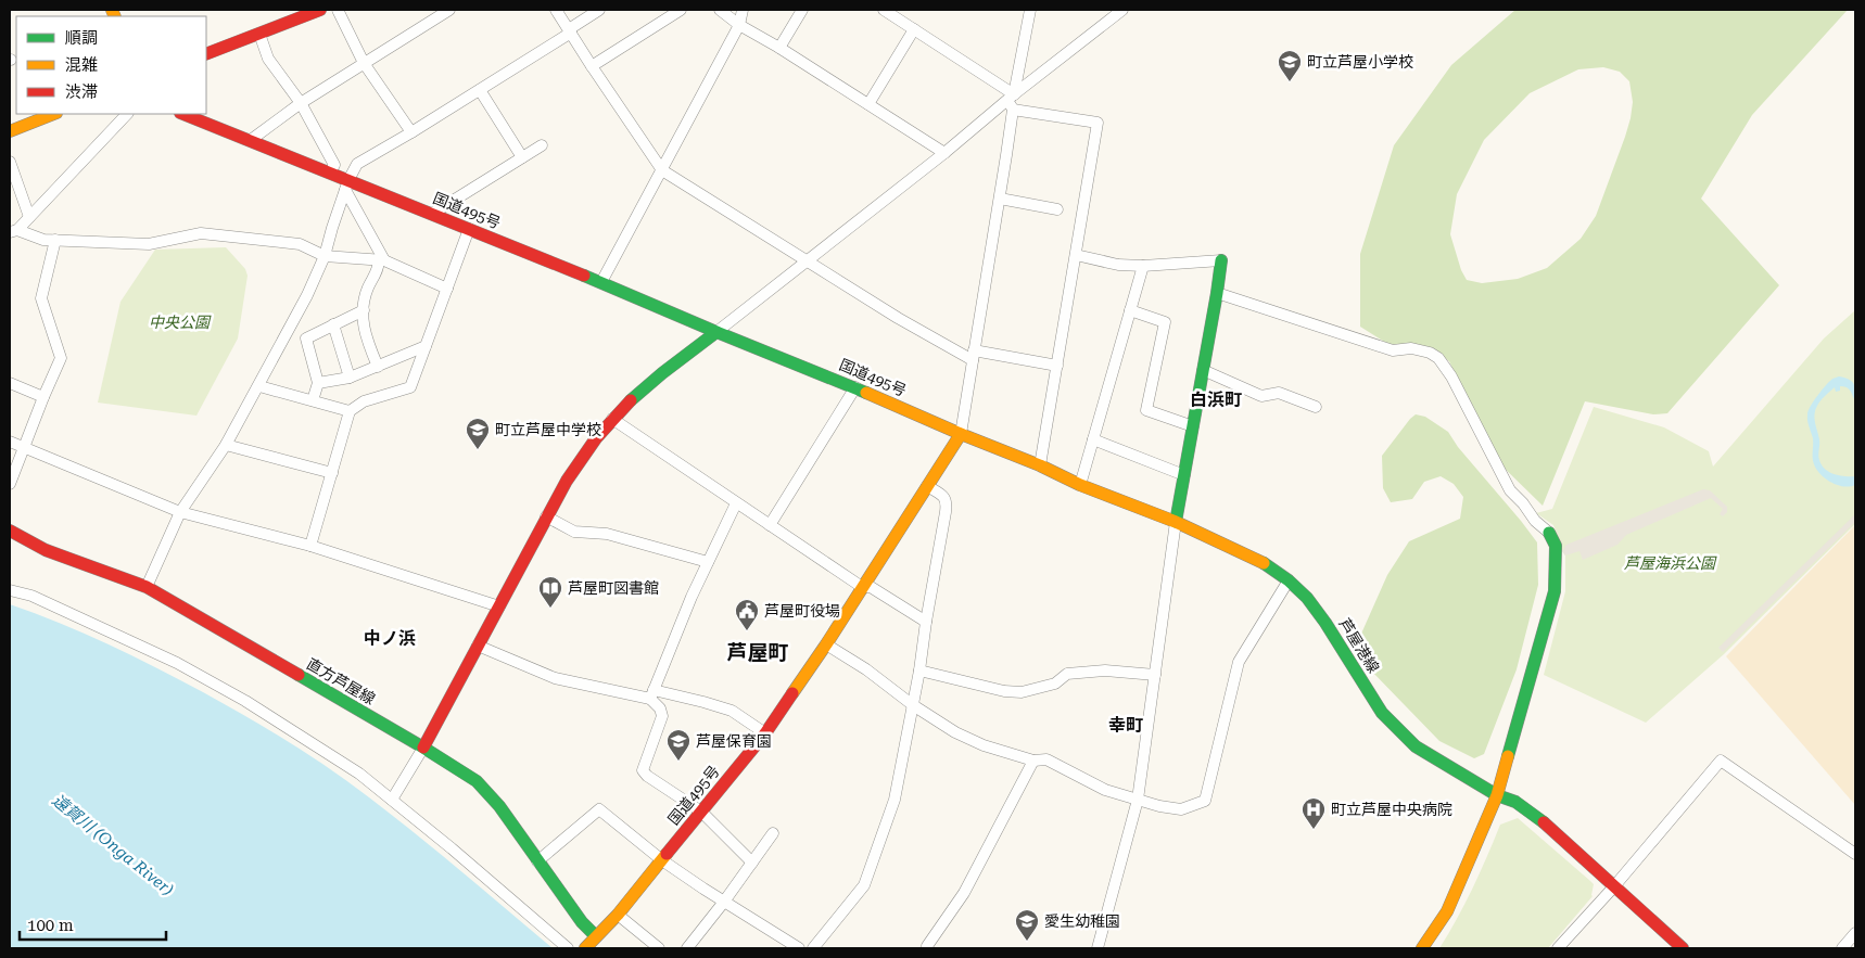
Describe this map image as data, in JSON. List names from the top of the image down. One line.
{"streets":{"main road":["国道495号","芦屋港線","直方芦屋線"]},"crossings":[["国道495号","芦屋港線"],["国道495号","直方芦屋線"]],"districts":["白浜町","中ノ浜","芦屋町","幸町"],"water":["遠賀川 (Onga River)"],"parks":["中央公園","芦屋海浜公園"],"places":{"school or university":["町立芦屋小学校","町立芦屋中学校","芦屋保育園","愛生幼稚園"],"library":["芦屋町図書館"],"public building":["芦屋町役場"],"hospital":["町立芦屋中央病院"]},"legend":["順調","混雑","渋滞"],"scale_bar":"100 m"}
